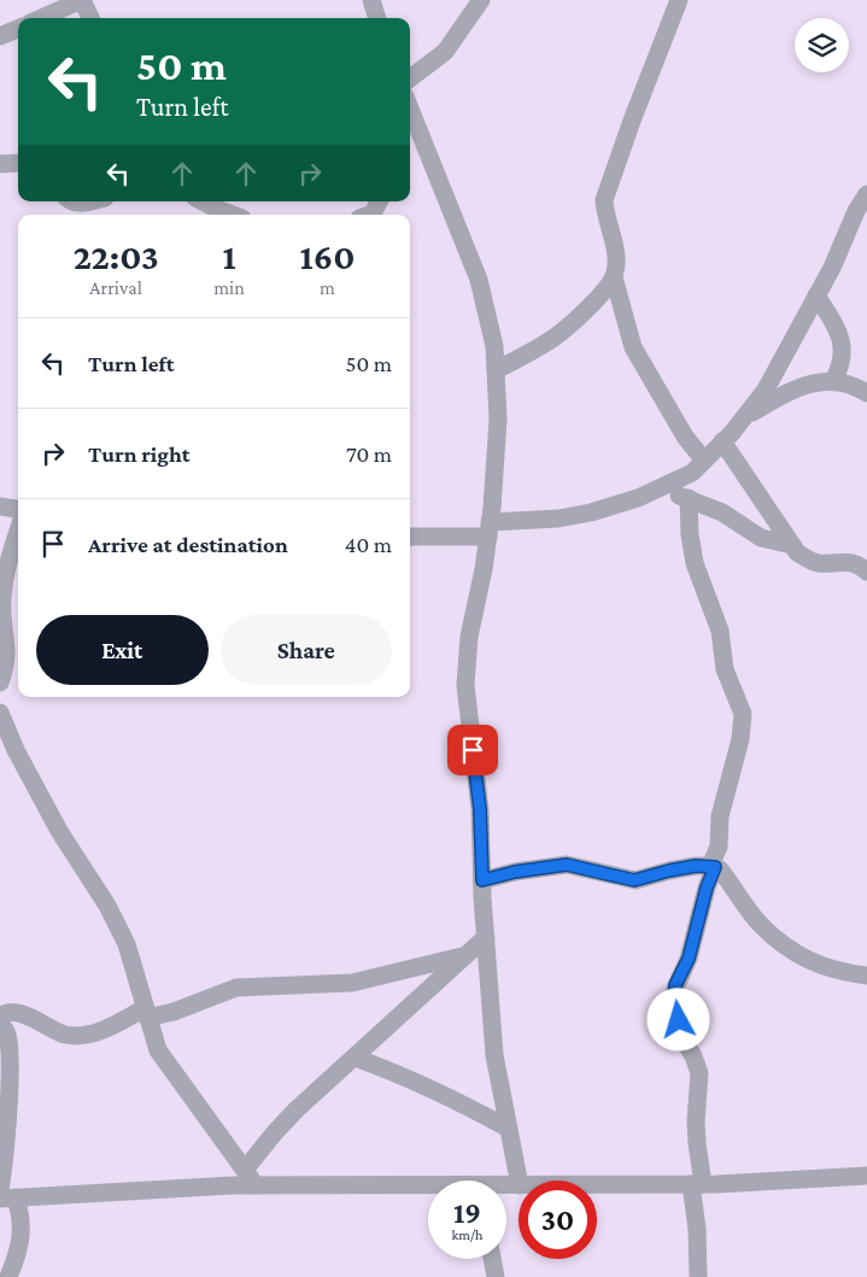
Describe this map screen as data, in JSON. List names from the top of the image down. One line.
{"page":{"turn":["50 m","Turn left"],"eta":["22:03","Arrival","1","min","160","m"],"list":[{"name":"Turn left","value":"50 m"},{"name":"Turn right","value":"70 m"},{"name":"Arrive at destination","value":"40 m"}],"buttons":["Exit","Share"],"speed":"19 km/h","limit":"30"}}
